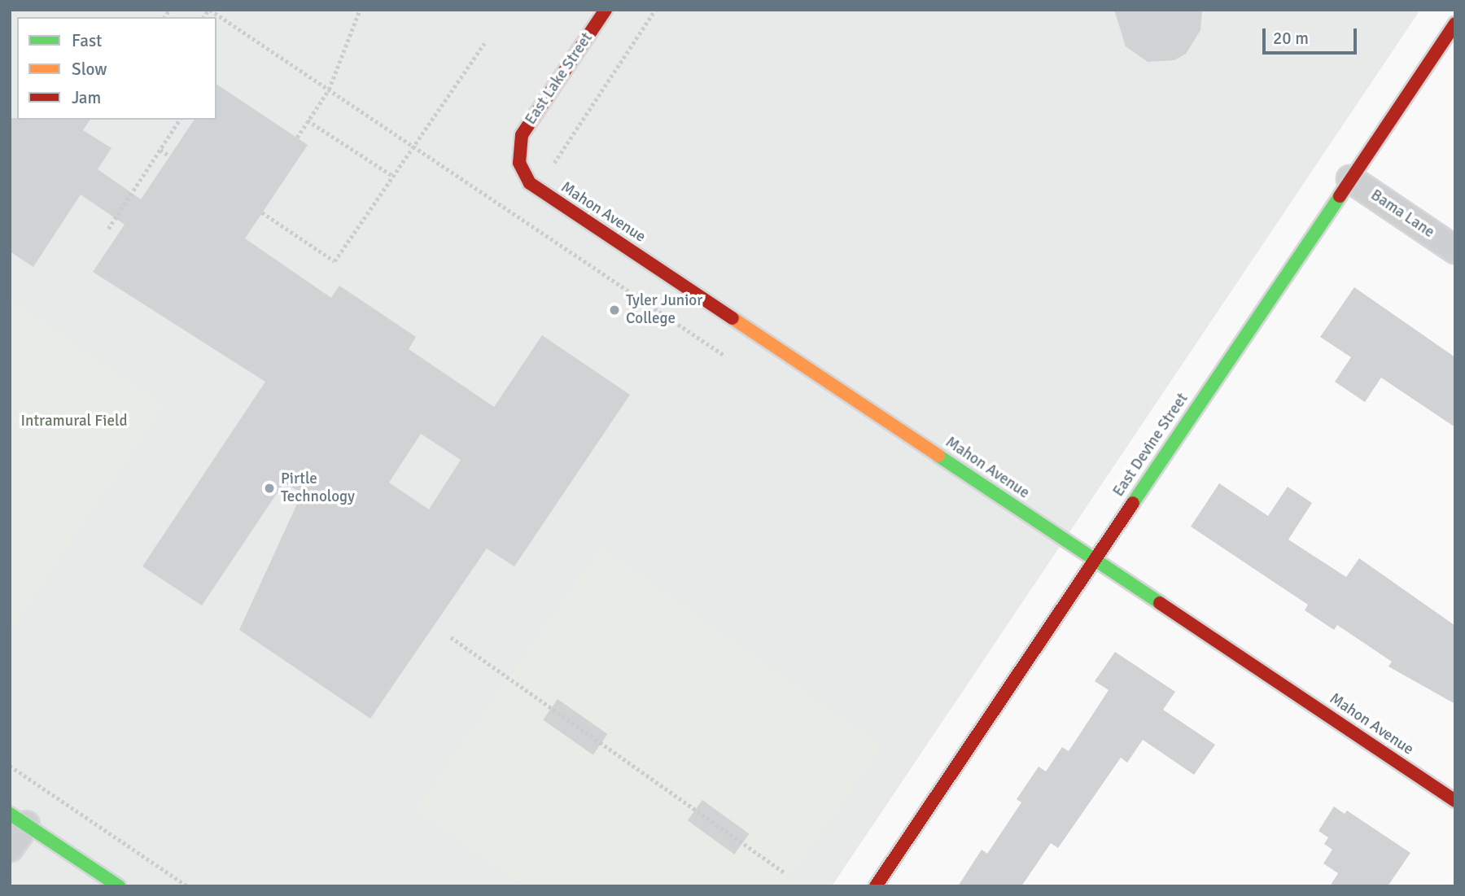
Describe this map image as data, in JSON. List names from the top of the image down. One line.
{"streets":{"street":["East Lake Street","Mahon Avenue","Bama Lane","East Devine Street"]},"crossings":[["East Lake Street","Mahon Avenue"],["Mahon Avenue","East Devine Street"],["Bama Lane","East Devine Street"]],"parks":["Intramural Field"],"places":["Tyler Junior College","Pirtle Technology"],"legend":["Fast","Slow","Jam"],"scale_bar":"20 m"}
